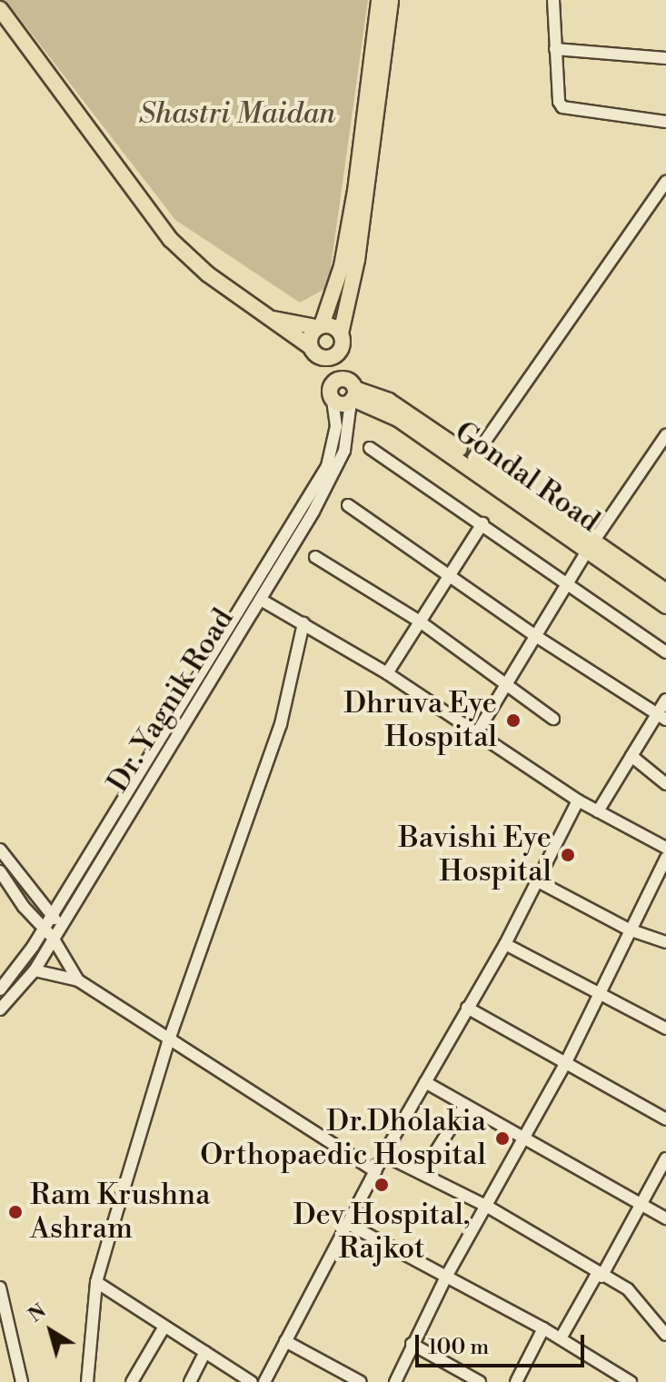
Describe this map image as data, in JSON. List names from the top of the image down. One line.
{"streets":{"main road":["Gondal Road"],"street":["Dr. Yagnik Road"]},"crossings":[["Gondal Road","Dr. Yagnik Road"]],"parks":["Shastri Maidan"],"places":["Dhruva Eye Hospital","Bavishi Eye Hospital","Dr.Dholakia Orthopaedic Hospital","Dev Hospital, Rajkot","Ram Krushna Ashram"],"scale_bar":"100 m","north":"top left"}
